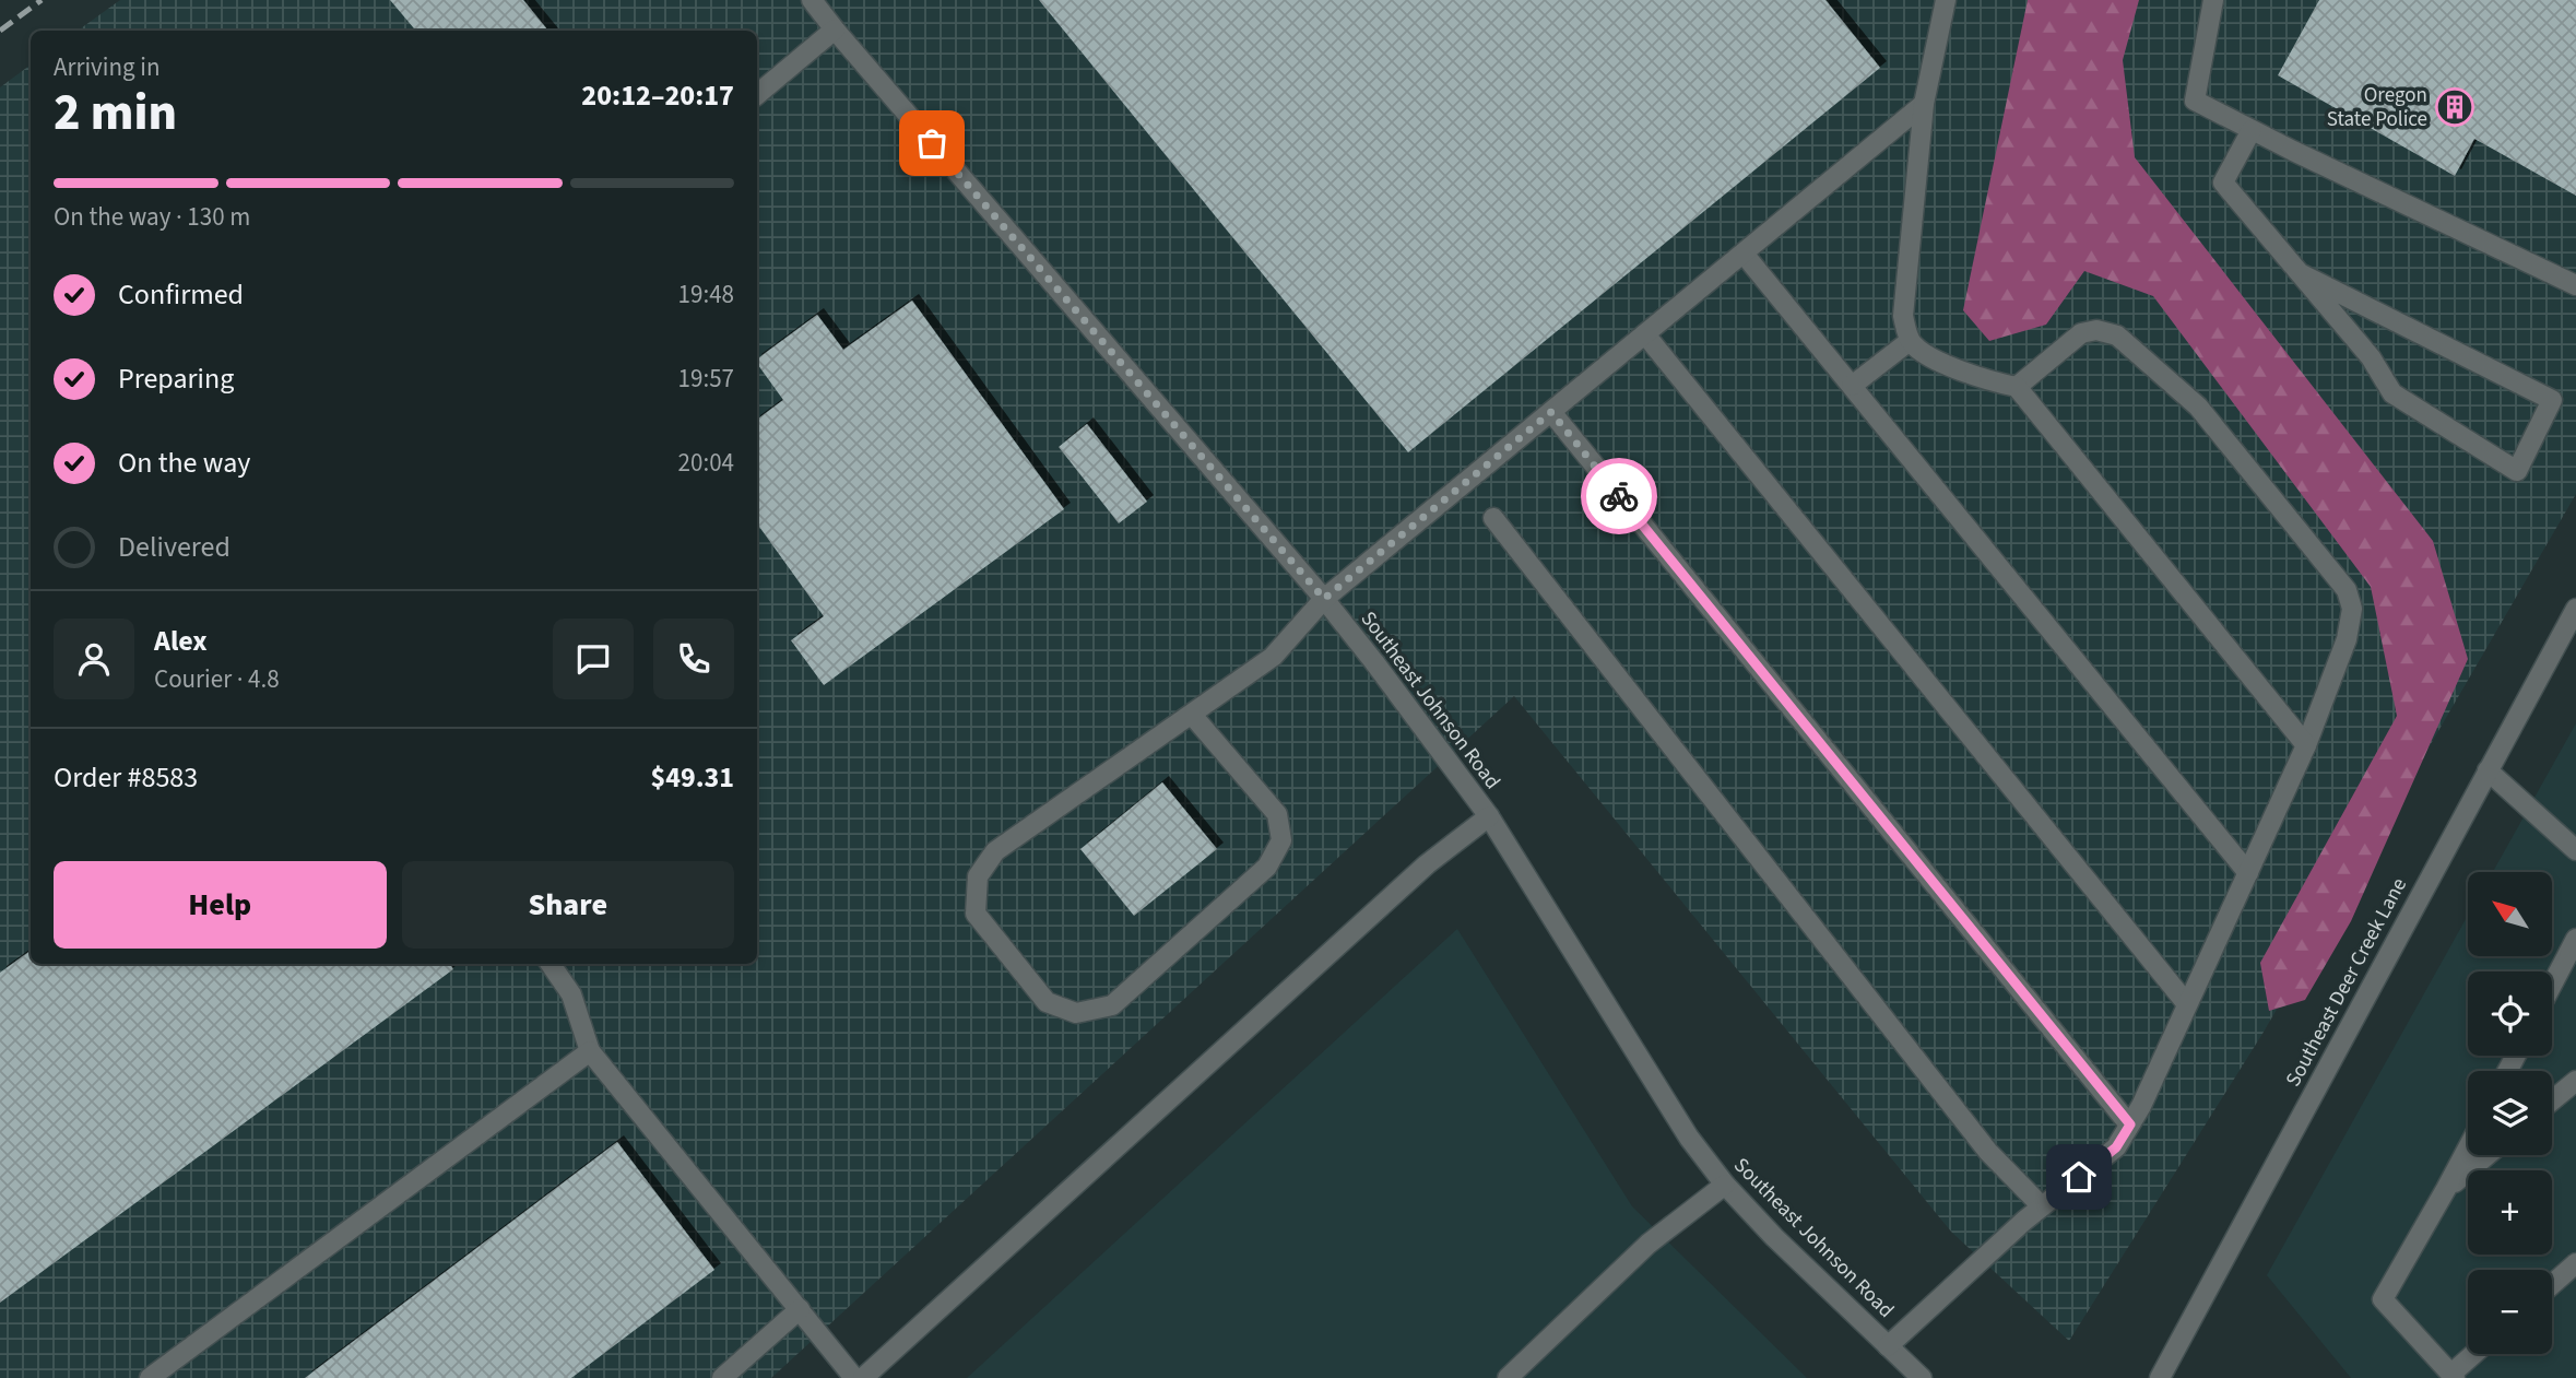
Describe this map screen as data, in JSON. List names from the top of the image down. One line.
{"streets":{"street":["Southeast Johnson Road","Southeast Deer Creek Lane"]},"places":{"building":["Oregon State Police"]},"north":"top left","page":{"heading":["2 min","Arriving in","20:12–20:17"],"panel":["Alex","Courier · 4.8","Order #8583","$49.31"],"bar":"On the way · 130 m","list":[["Confirmed","19:48"],["Preparing","19:57"],["On the way","20:04"],"Delivered"],"buttons":["Help","Share"],"map_buttons":["+","−"]}}
